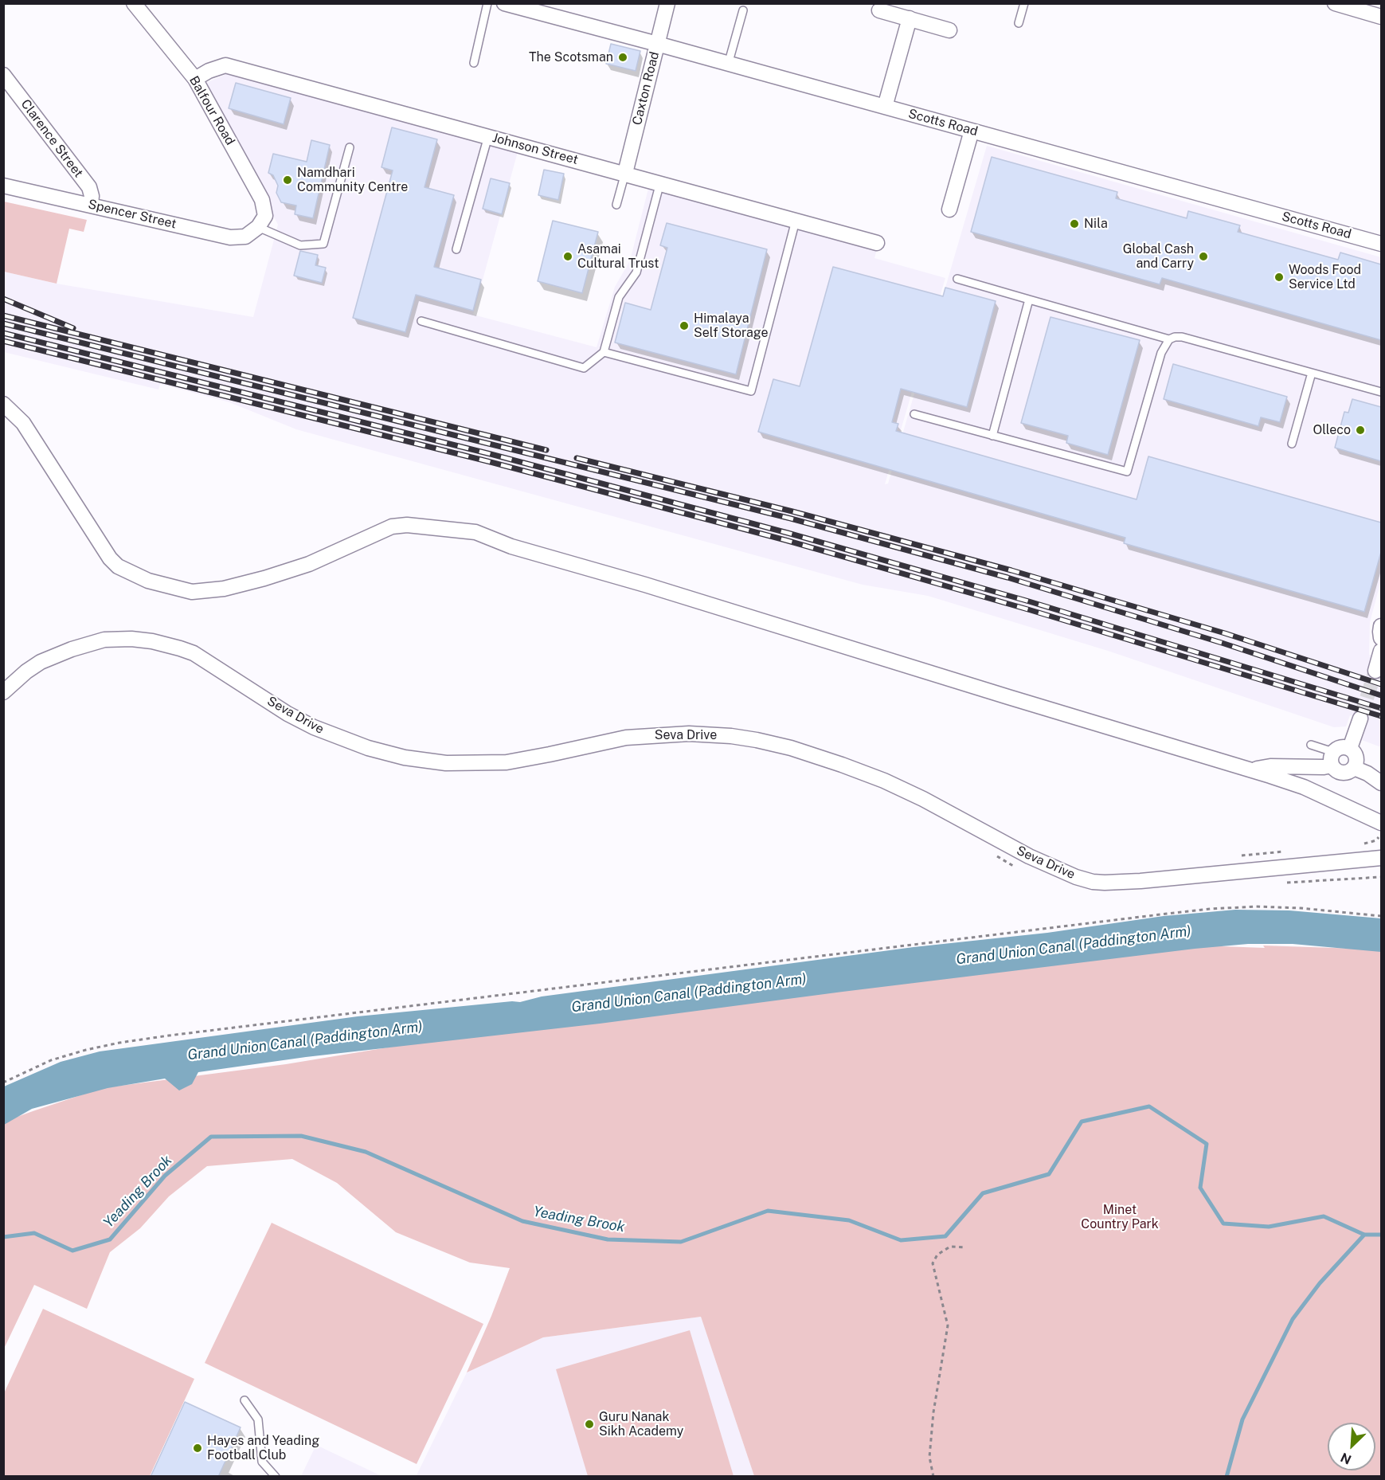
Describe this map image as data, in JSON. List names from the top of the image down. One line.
{"streets":{"street":["Caxton Road","Balfour Road","Scotts Road","Clarence Street","Johnson Street","Spencer Street","Seva Drive"]},"crossings":[["Caxton Road","Scotts Road"],["Caxton Road","Johnson Street"],["Balfour Road","Johnson Street"],["Balfour Road","Spencer Street"],["Clarence Street","Spencer Street"]],"water":["Grand Union Canal (Paddington Arm)","Yeading Brook"],"parks":["Minet Country Park"],"places":["The Scotsman","Namdhari Community Centre","Nila","Asamai Cultural Trust","Global Cash and Carry","Woods Food Service Ltd","Himalaya Self Storage","Olleco","Guru Nanak Sikh Academy","Hayes and Yeading Football Club"],"north":"bottom left"}
